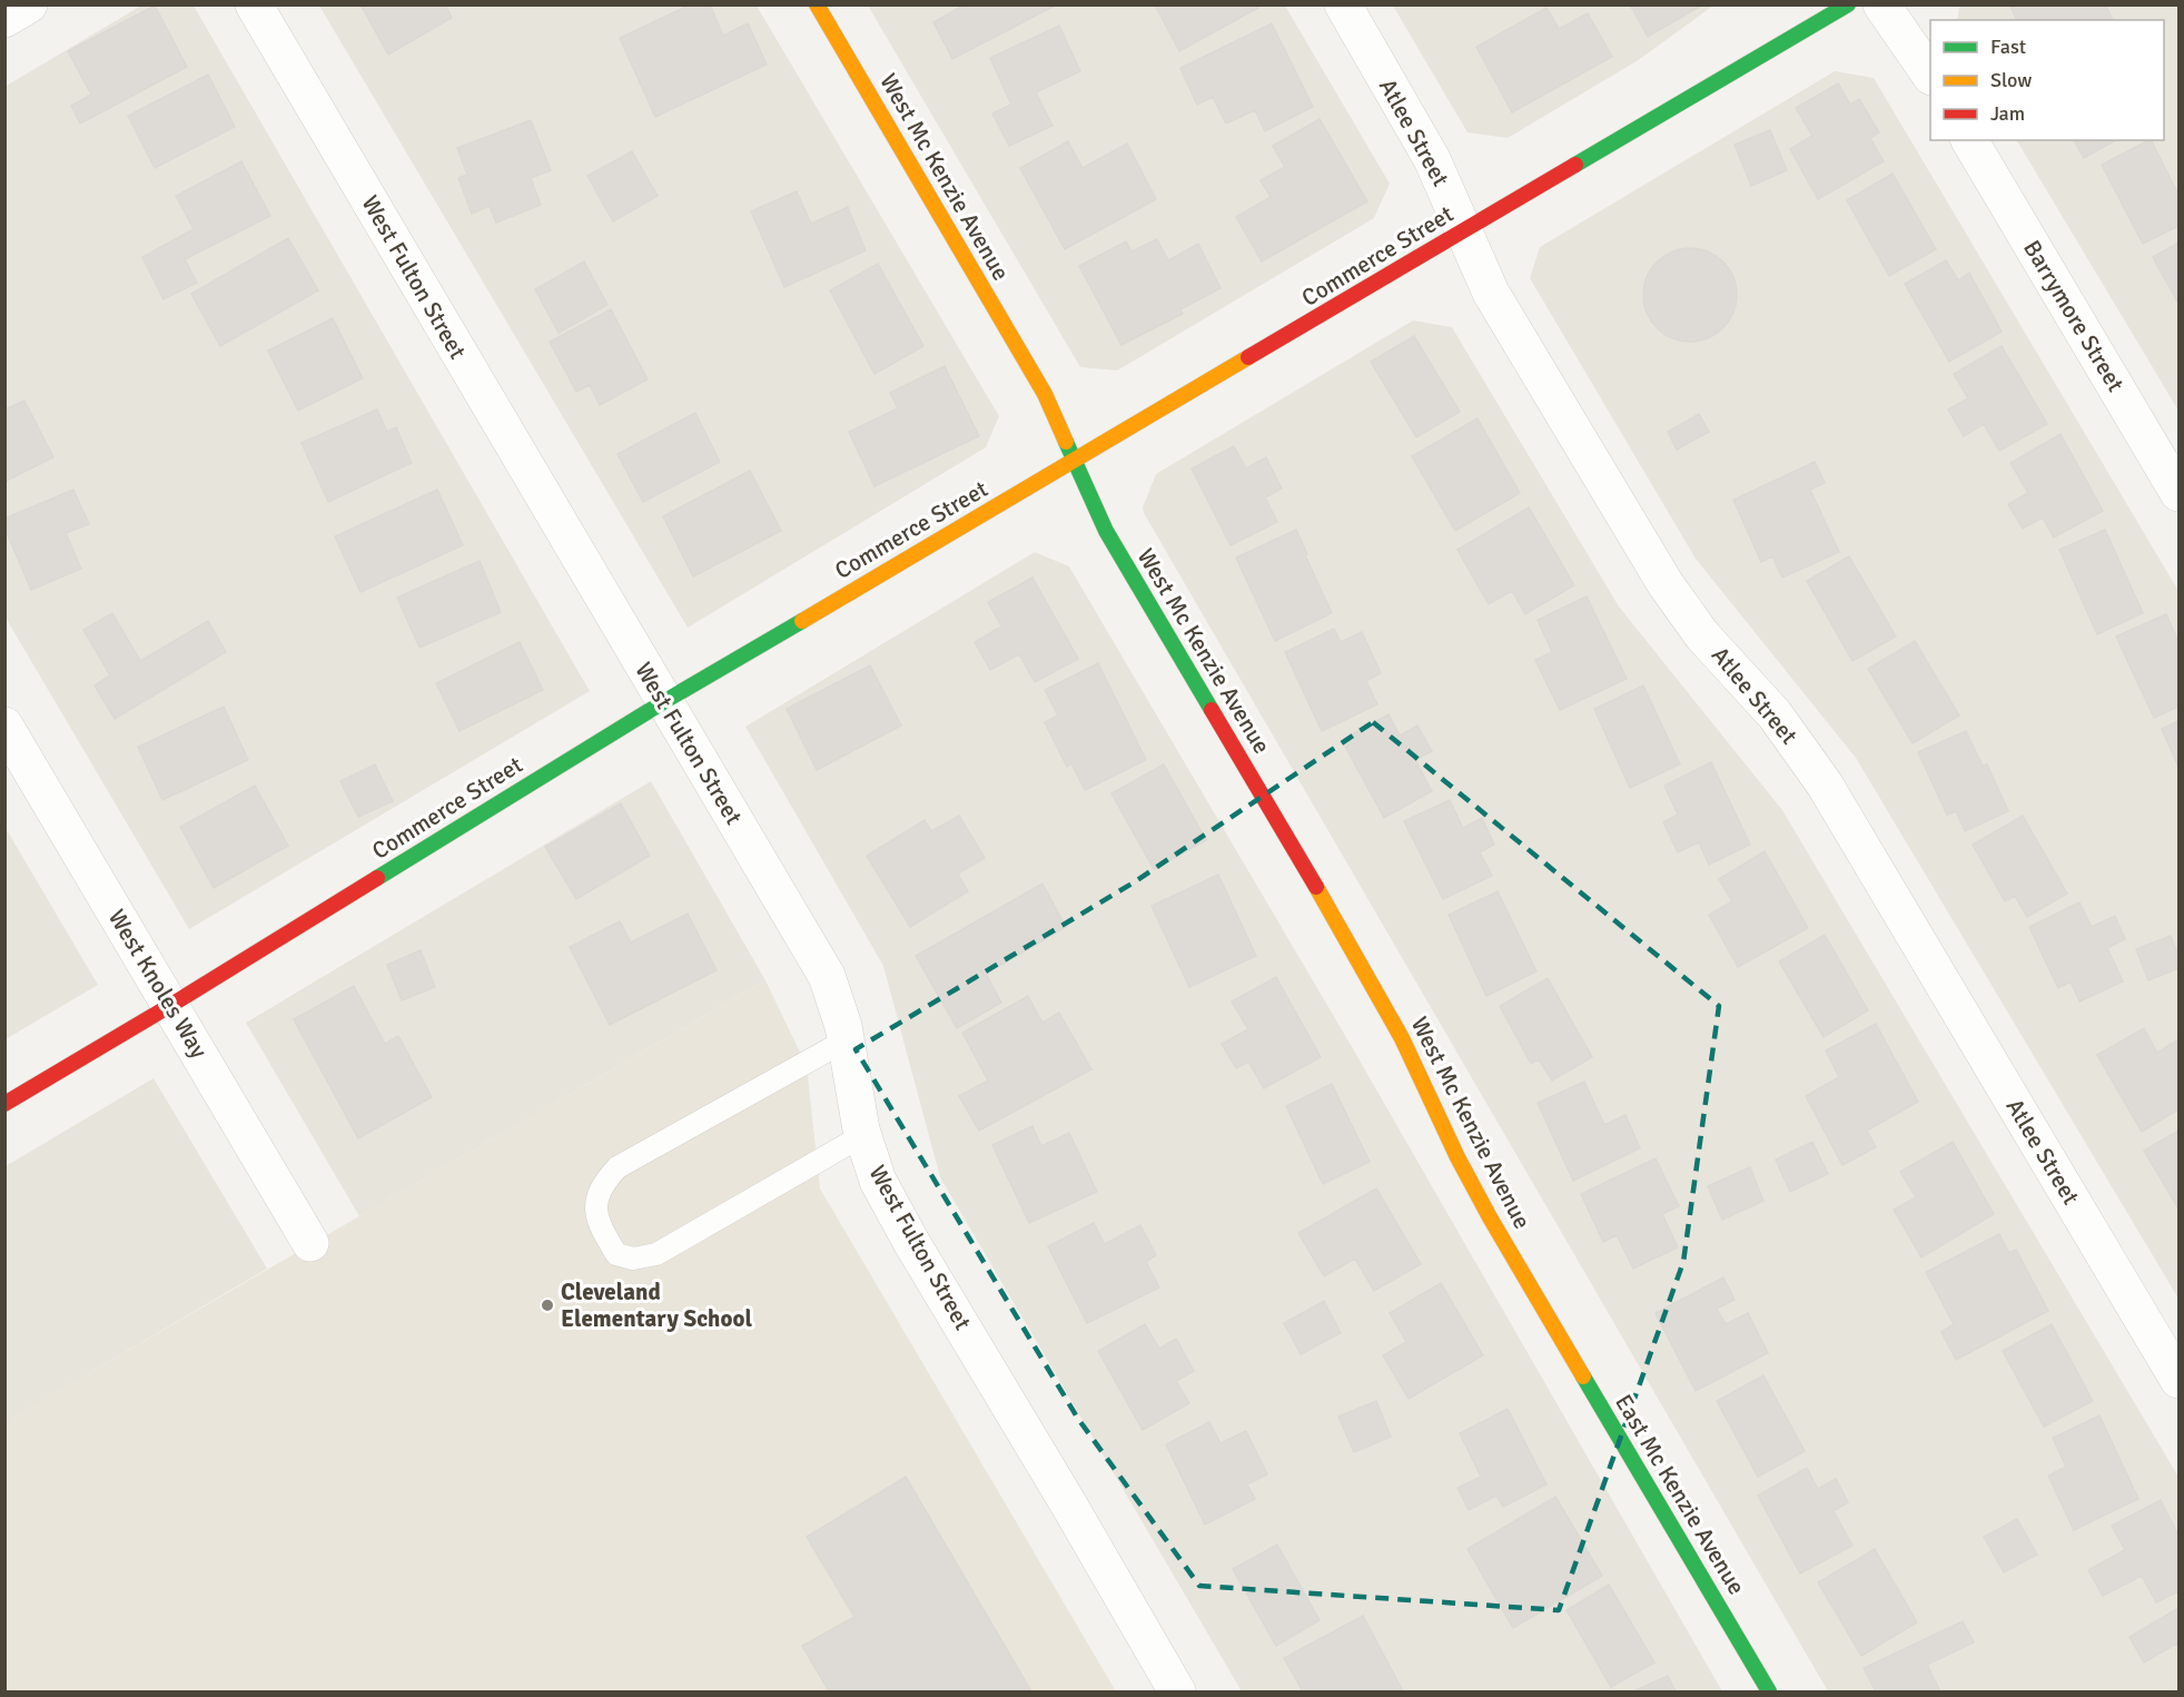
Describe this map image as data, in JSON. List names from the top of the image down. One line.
{"streets":{"street":["Atlee Street","West Mc Kenzie Avenue","Commerce Street","West Fulton Street","Barrymore Street","West Knoles Way","East Mc Kenzie Avenue"]},"crossings":[["Atlee Street","Commerce Street"],["West Mc Kenzie Avenue","Commerce Street"],["West Mc Kenzie Avenue","East Mc Kenzie Avenue"],["Commerce Street","West Fulton Street"],["Commerce Street","West Knoles Way"]],"places":["Cleveland Elementary School"],"legend":["Fast","Slow","Jam"]}
